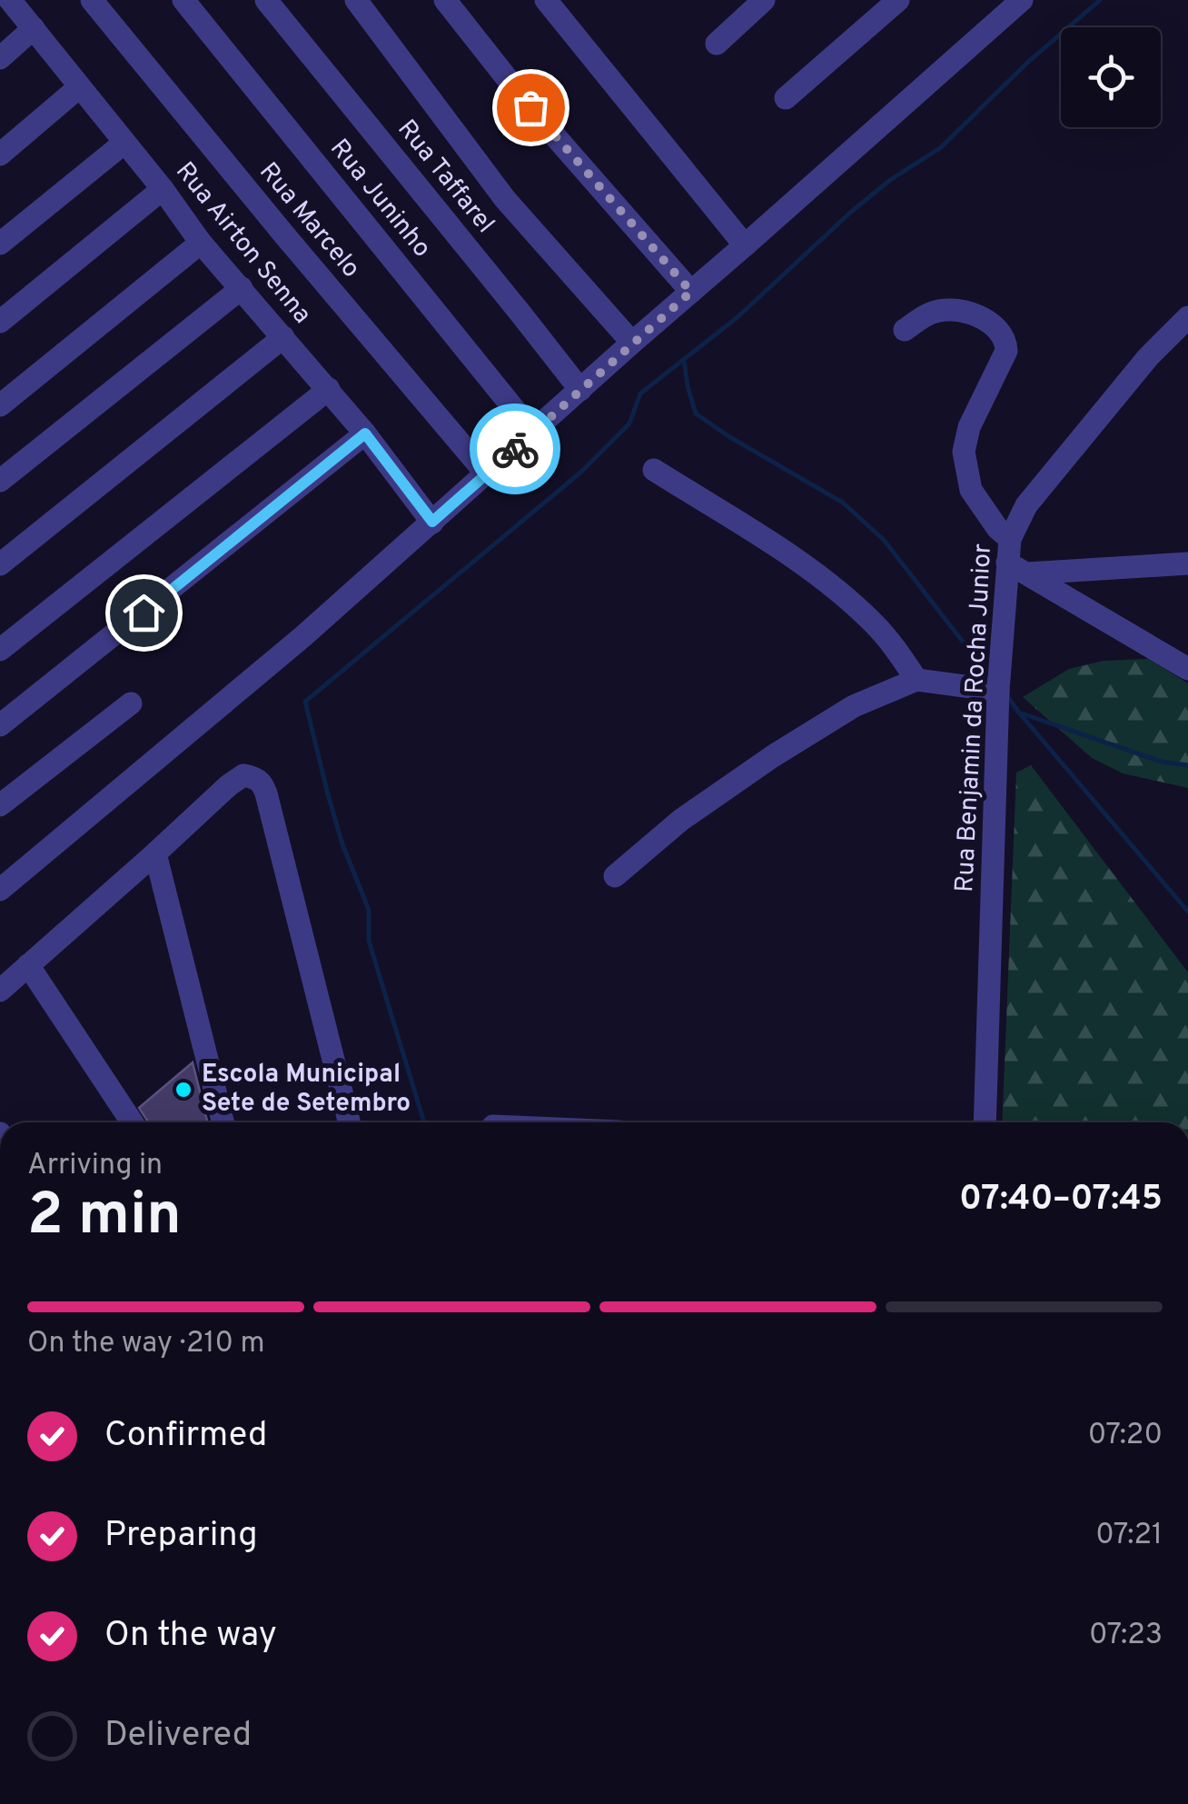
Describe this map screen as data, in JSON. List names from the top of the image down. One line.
{"streets":{"street":["Rua Taffarel","Rua Juninho","Rua Marcelo","Rua Airton Senna","Rua Benjamin da Rocha Junior"]},"places":["Escola Municipal Sete de Setembro"],"page":{"heading":["2 min","Arriving in","07:40–07:45"],"bar":"On the way · 210 m","list":[["Confirmed","07:20"],["Preparing","07:21"],["On the way","07:23"],"Delivered"]}}
